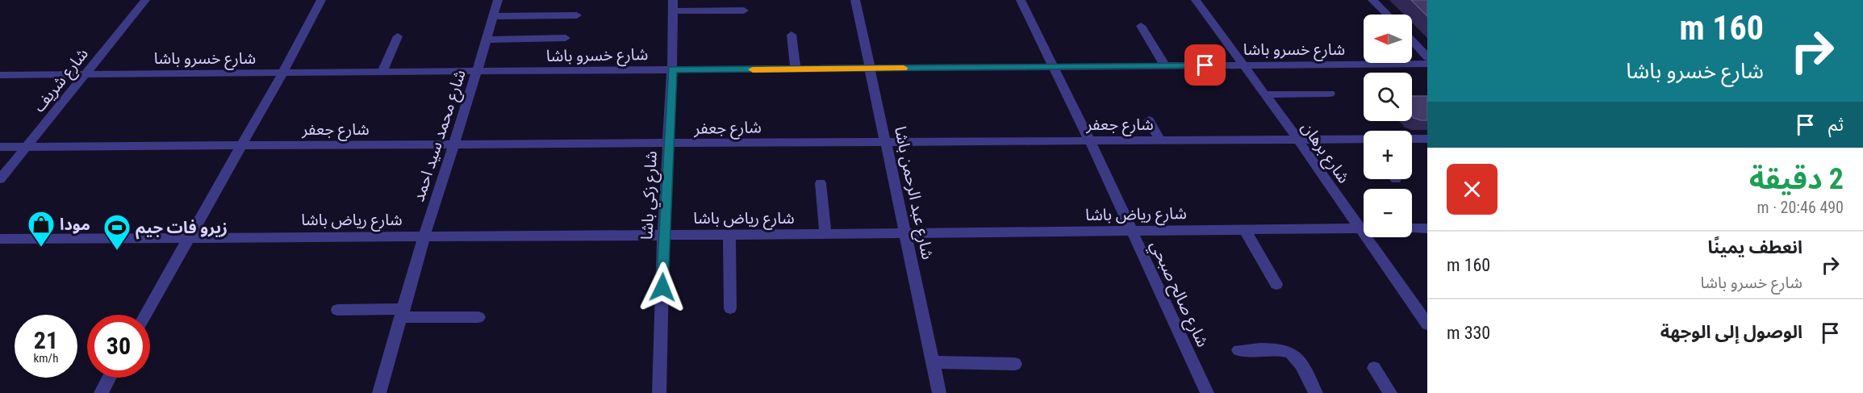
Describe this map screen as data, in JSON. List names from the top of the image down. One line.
{"streets":{"street":["شارع خسرو باشا","شارع شريف","شارع جعفر","شارع محمد سيد احمد","شارع برهان","شارع عبد الرحمن باشا","شارع زكي باشا","شارع رياض باشا","شارع صالح صبحي"]},"crossings":[["شارع خسرو باشا","شارع شريف"],["شارع خسرو باشا","شارع محمد سيد احمد"],["شارع خسرو باشا","شارع برهان"],["شارع خسرو باشا","شارع عبد الرحمن باشا"],["شارع خسرو باشا","شارع زكي باشا"],["شارع خسرو باشا","شارع صالح صبحي"],["شارع شريف","شارع جعفر"],["شارع جعفر","شارع محمد سيد احمد"],["شارع جعفر","شارع برهان"],["شارع جعفر","شارع عبد الرحمن باشا"],["شارع جعفر","شارع زكي باشا"],["شارع جعفر","شارع صالح صبحي"],["شارع محمد سيد احمد","شارع رياض باشا"],["شارع برهان","شارع رياض باشا"],["شارع عبد الرحمن باشا","شارع رياض باشا"],["شارع زكي باشا","شارع رياض باشا"],["شارع رياض باشا","شارع صالح صبحي"]],"places":{"shop":["مودا"],"sports":["زيرو فات جيم"]},"north":"left","page":{"turn":["160 m","شارع خسرو باشا"],"map_buttons":["+","−"],"then":"ثم","heading":["2 دقيقة","490 m · 20:46"],"list":[{"name":"انعطف يمينًا","note":"شارع خسرو باشا","value":"160 m"},{"name":"الوصول إلى الوجهة","value":"330 m"}],"speed":"21 km/h","limit":"30"}}
